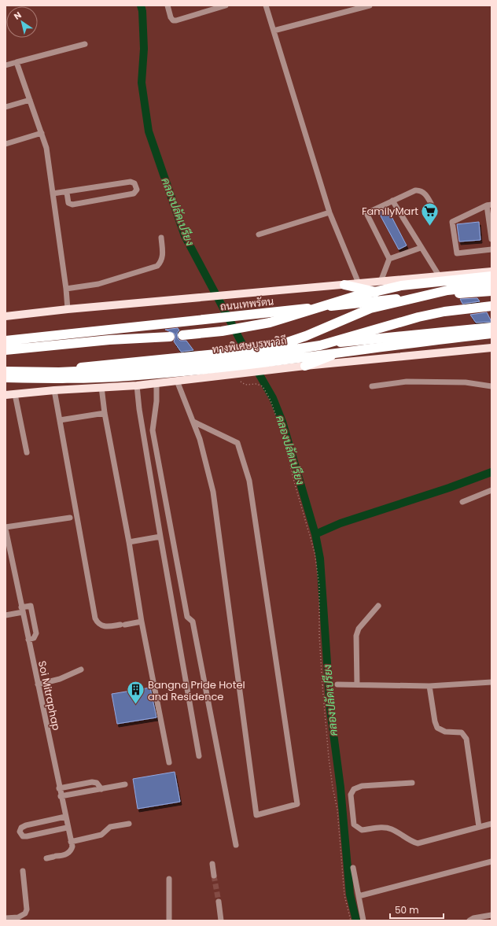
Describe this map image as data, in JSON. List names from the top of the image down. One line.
{"streets":{"highway":["ถนนเทพรัตน","ทางพิเศษบูรพาวิถี"],"street":["Soi Mitraphap"]},"crossings":[["ถนนเทพรัตน","ทางพิเศษบูรพาวิถี"]],"water":["คลองปลัดเปรียง"],"places":{"supermarket":["FamilyMart"],"building":["Bangna Pride Hotel and Residence"]},"scale_bar":"50 m","north":"top left"}
